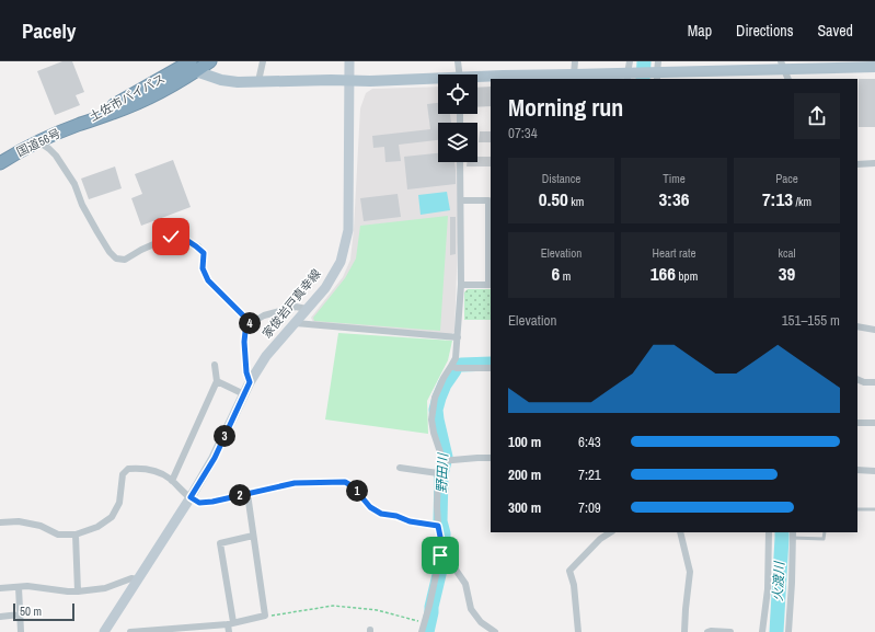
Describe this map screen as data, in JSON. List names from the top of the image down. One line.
{"streets":{"highway":["土佐市バイパス","国道56号"],"main road":["家俊岩戸真幸線"]},"crossings":[["土佐市バイパス","国道56号"]],"water":["野田川","火渡川"],"scale_bar":"50 m","page":{"header":"Pacely","nav":["Map","Directions","Saved"],"heading":["Morning run","07:34"],"stats":[["Distance","0.50 km"],["Time","3:36"],["Pace","7:13 /km"],["Elevation","6 m"],["Heart rate","166 bpm"],["kcal","39"]],"chart":["Elevation","151–155 m"],"pins":["4","3","1","2"],"list":[{"name":"100 m","note":"6:43"},{"name":"200 m","note":"7:21"},{"name":"300 m","note":"7:09"}],"scale":"50 m"}}
